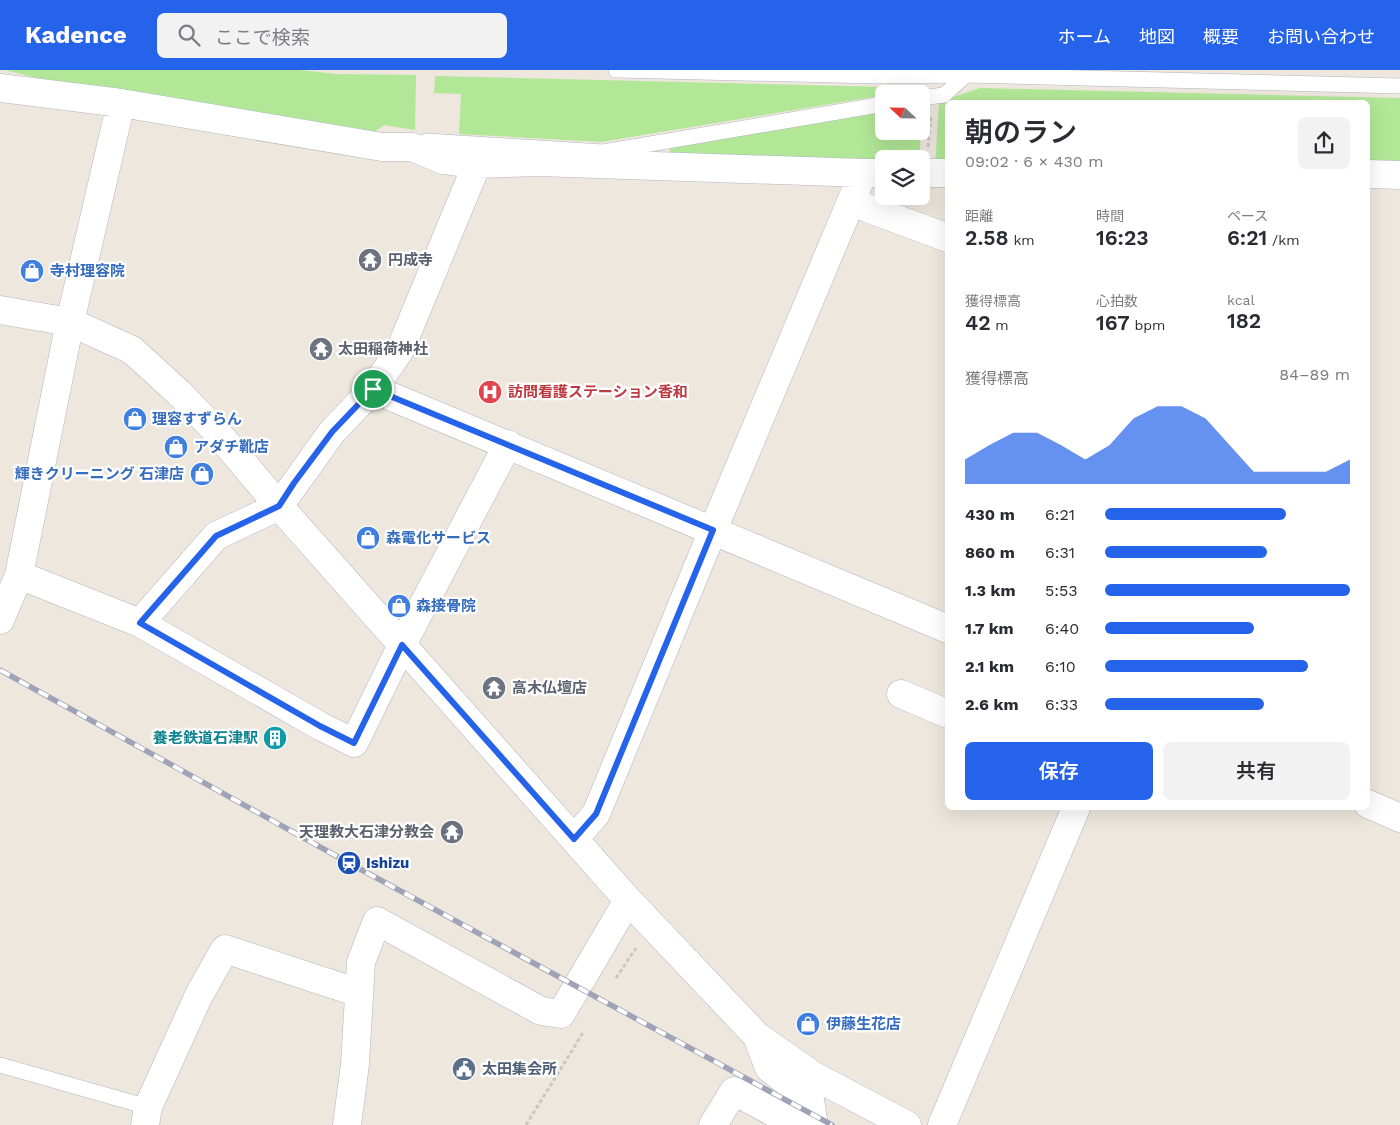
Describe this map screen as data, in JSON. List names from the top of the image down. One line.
{"places":{"temple":["円成寺","太田稲荷神社","高木仏壇店","天理教大石津分教会"],"shop":["寺村理容院","理容すずらん","アダチ靴店","輝きクリーニング 石津店","森電化サービス","森接骨院","伊藤生花店"],"hospital":["訪問看護ステーション香和"],"building":["養老鉄道石津駅"],"station":["Ishizu"],"public building":["太田集会所"]},"north":"left","page":{"header":"Kadence","search":"ここで検索","nav":["ホーム","地図","概要","お問い合わせ"],"heading":["朝のラン","09:02 · 6 × 430 m"],"stats":[["距離","2.58 km"],["時間","16:23"],["ペース","6:21 /km"],["獲得標高","42 m"],["心拍数","167 bpm"],["kcal","182"]],"chart":["獲得標高","84–89 m"],"list":[{"name":"430 m","note":"6:21"},{"name":"860 m","note":"6:31"},{"name":"1.3 km","note":"5:53"},{"name":"1.7 km","note":"6:40"},{"name":"2.1 km","note":"6:10"},{"name":"2.6 km","note":"6:33"}],"buttons":["保存","共有"]}}
